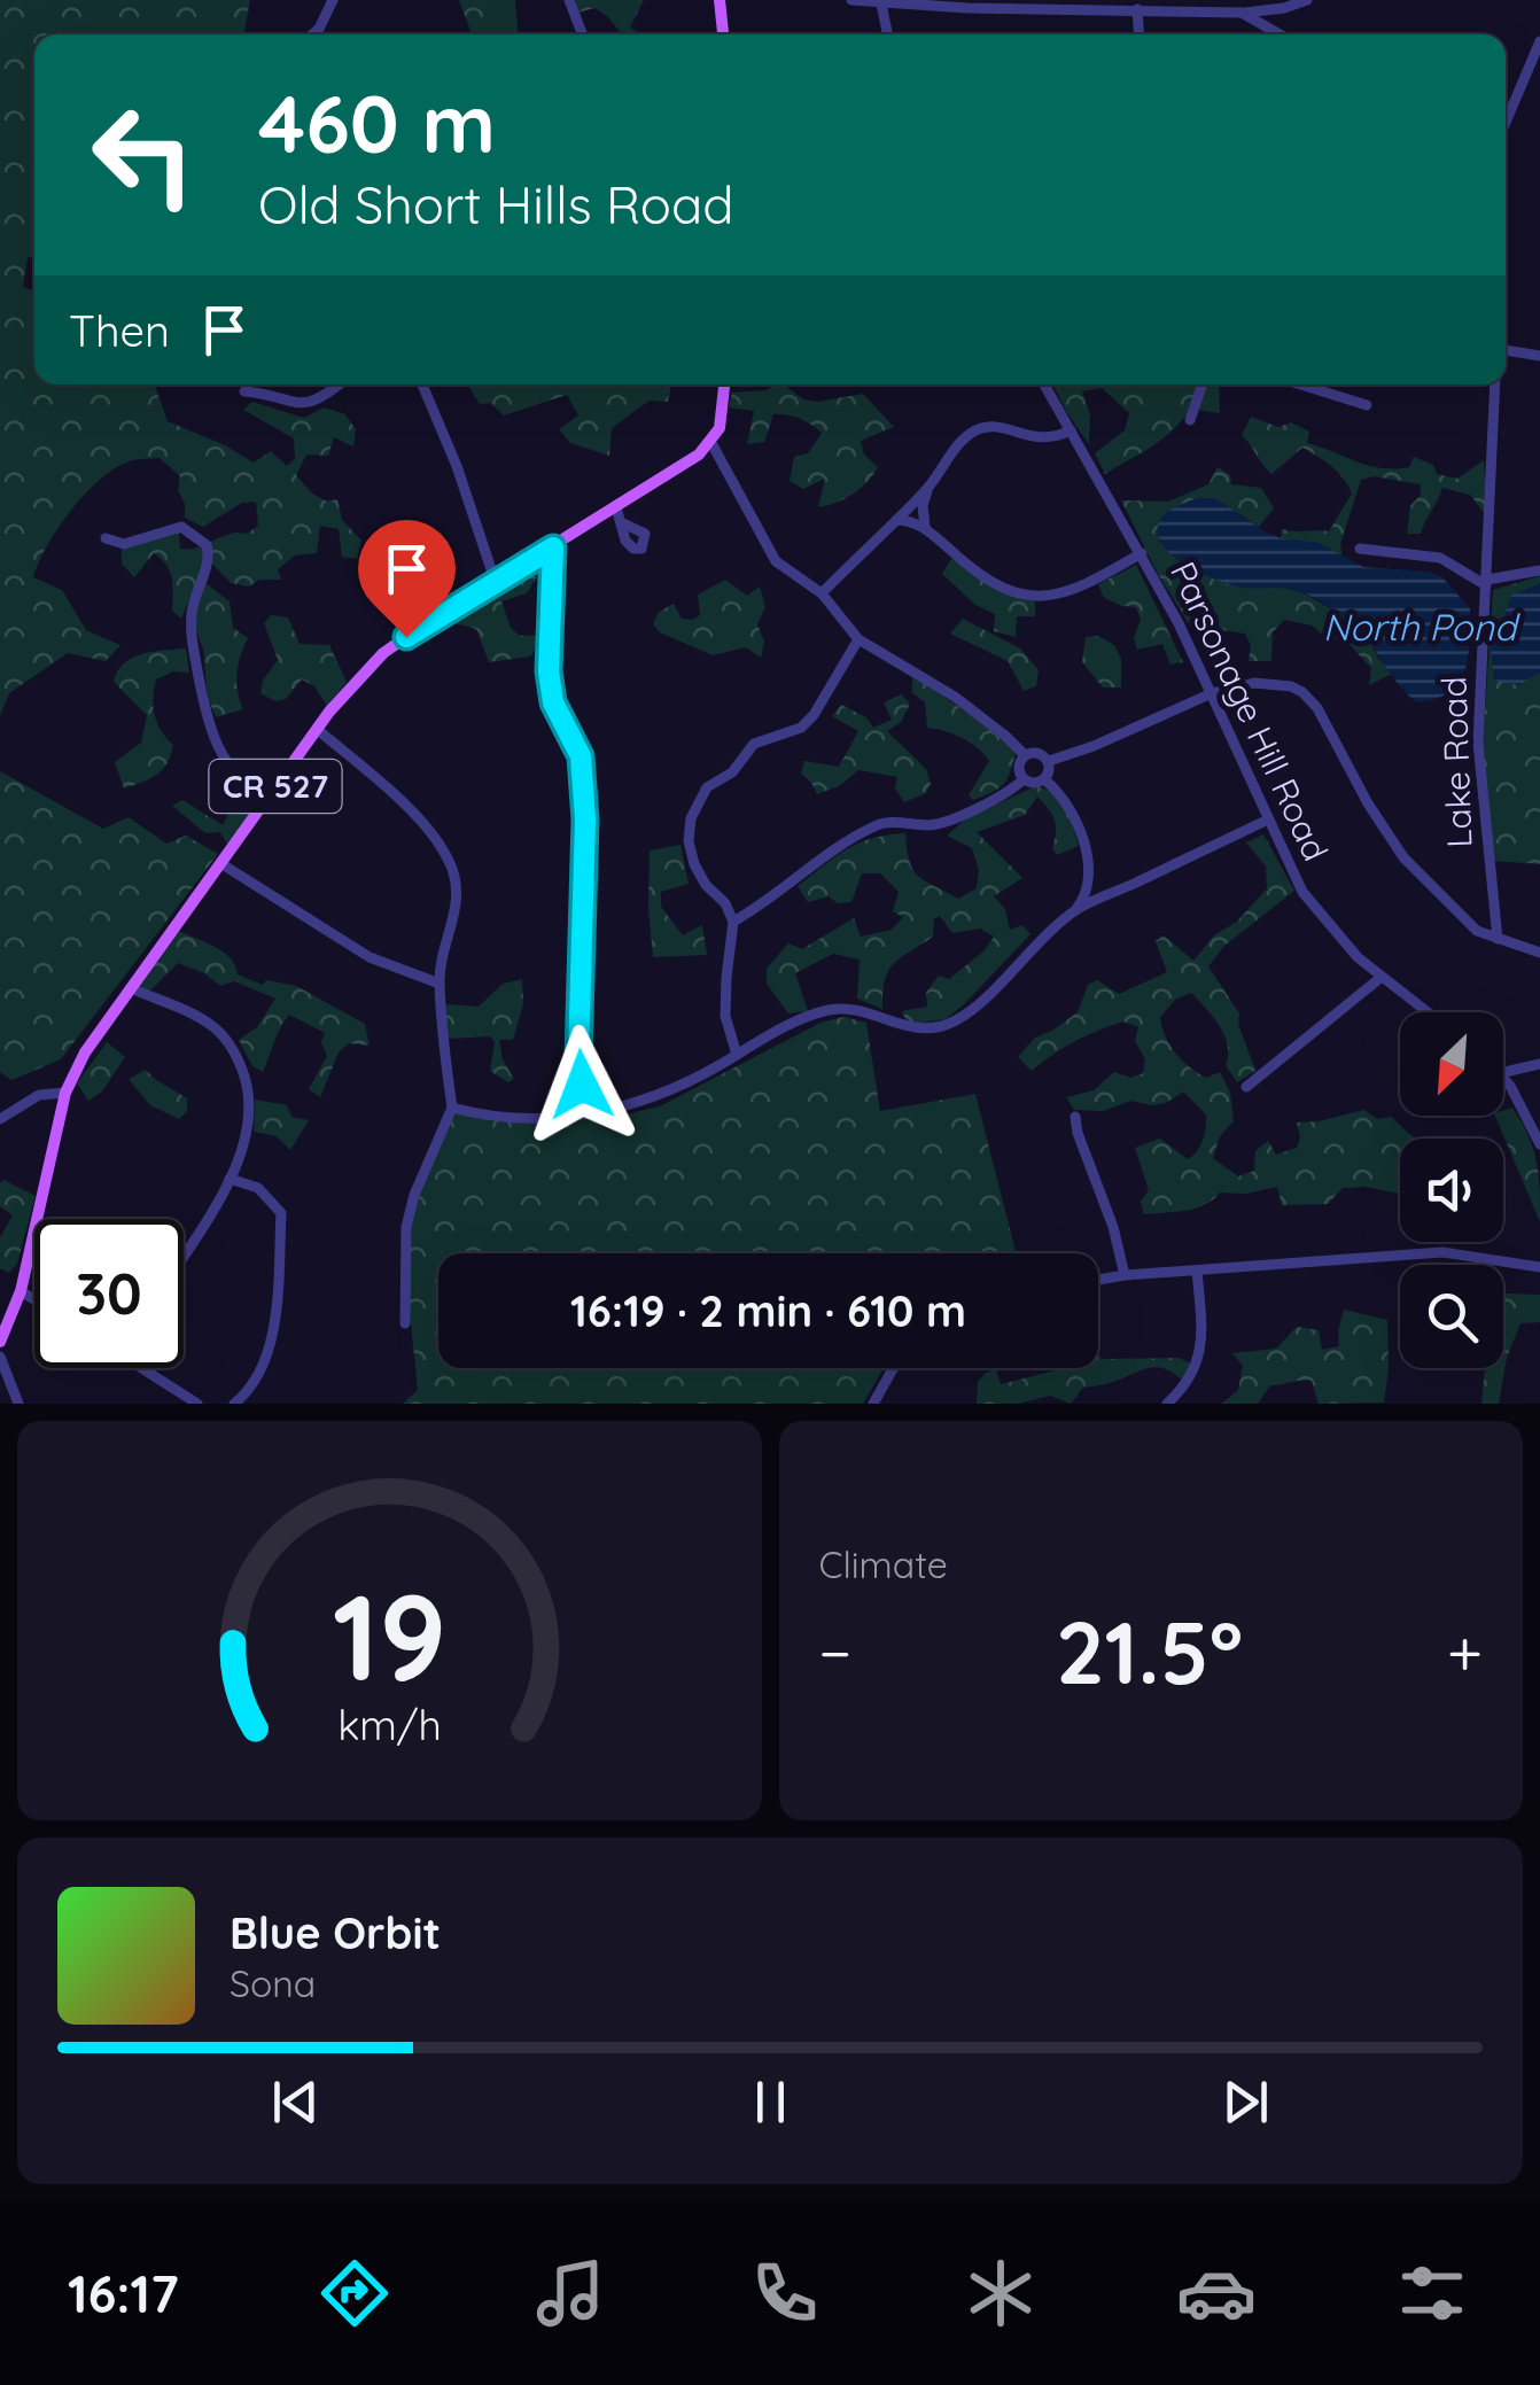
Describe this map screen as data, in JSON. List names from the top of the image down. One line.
{"streets":{"main road":["CR 527"],"street":["Parsonage Hill Road","Lake Road"]},"water":["North Pond"],"north":"bottom left","page":{"turn":["460 m","Old Short Hills Road"],"then":"Then","limit":"30","trip":"16:19 · 2 min · 610 m","tile":"Climate","heat":["−","21.5°","+"],"song":["Blue Orbit","Sona"],"tabs":"16:17","gauge":["19","km/h"]}}
